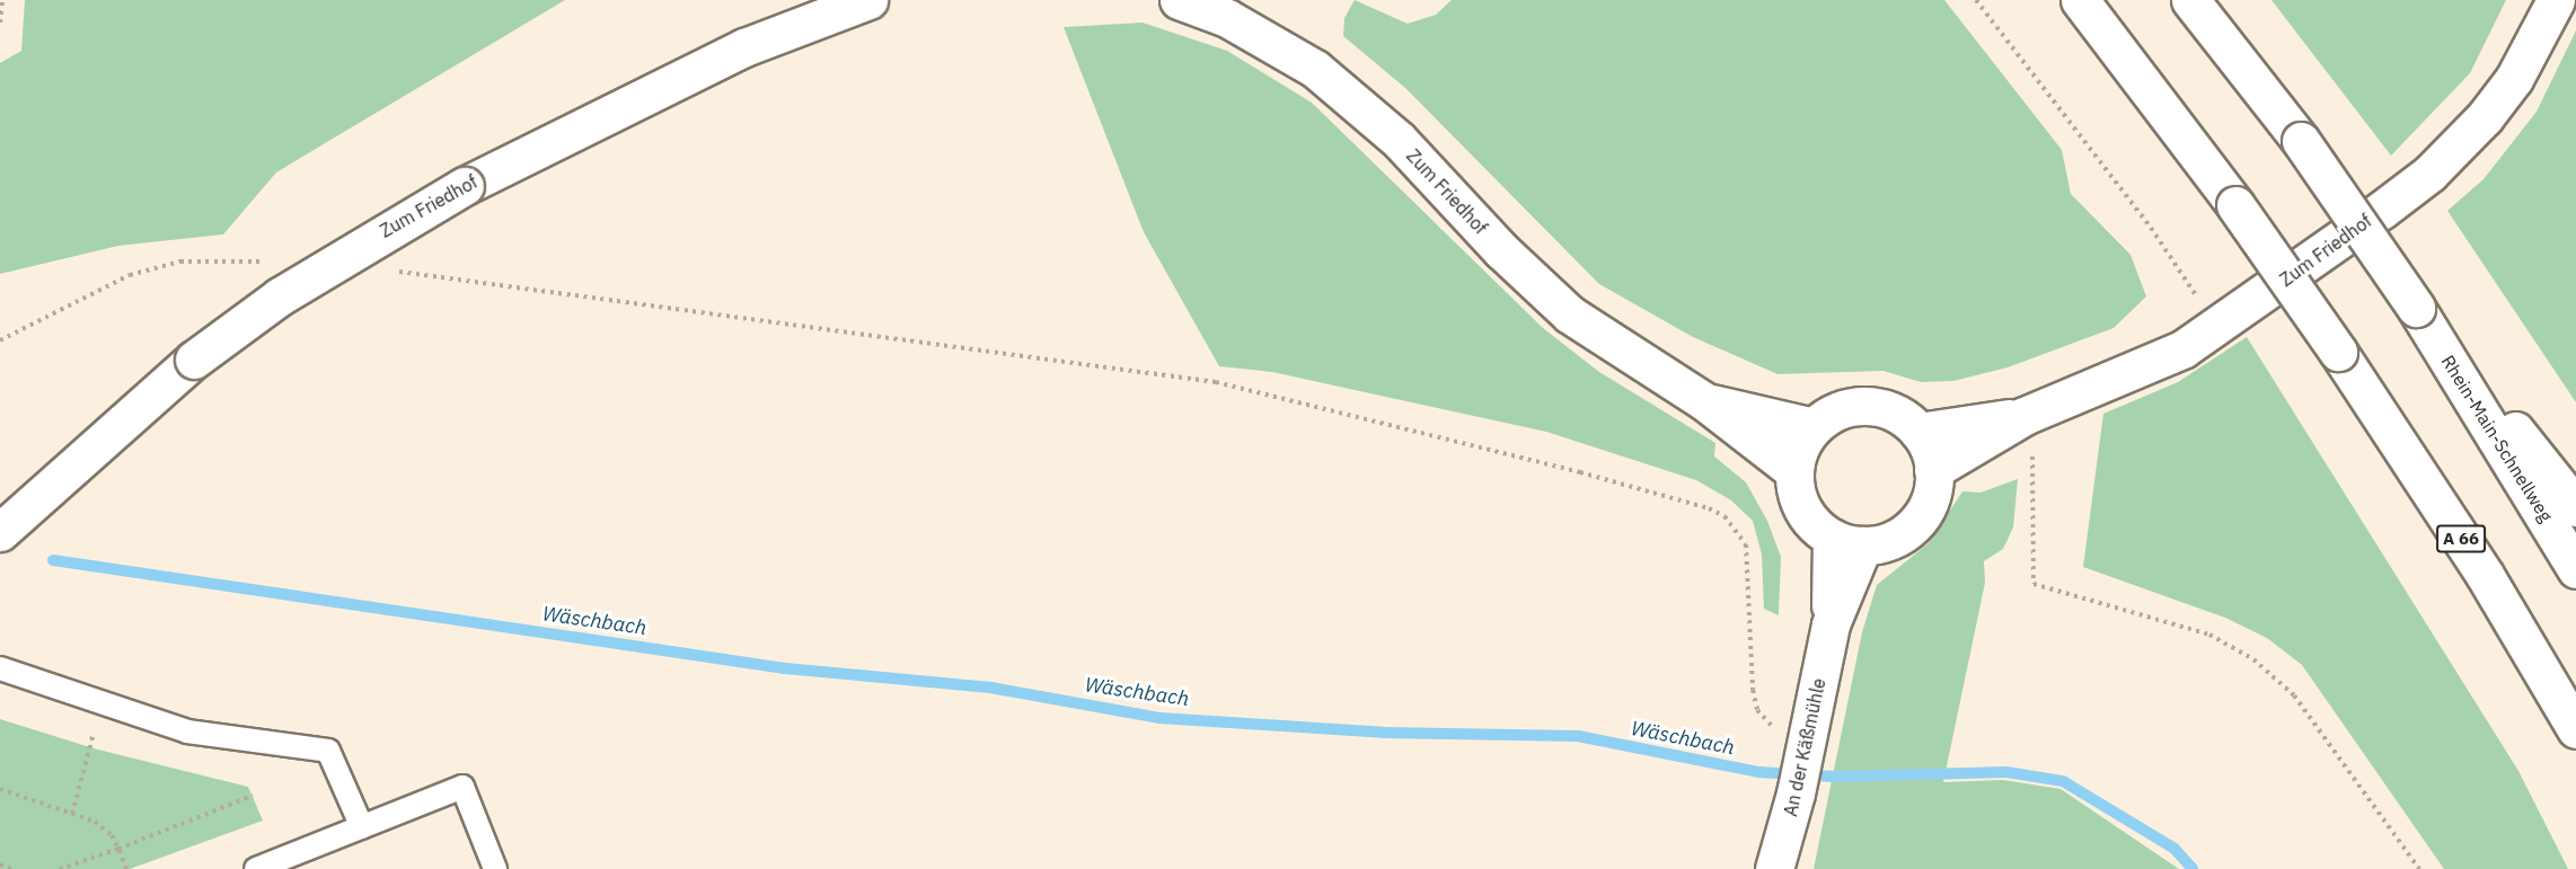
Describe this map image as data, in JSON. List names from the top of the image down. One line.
{"streets":{"main road":["Zum Friedhof","Rhein-Main-Schnellweg","A 66","An der Käßmühle"]},"crossings":[["Zum Friedhof","An der Käßmühle"]],"water":["Wäschbach"]}
